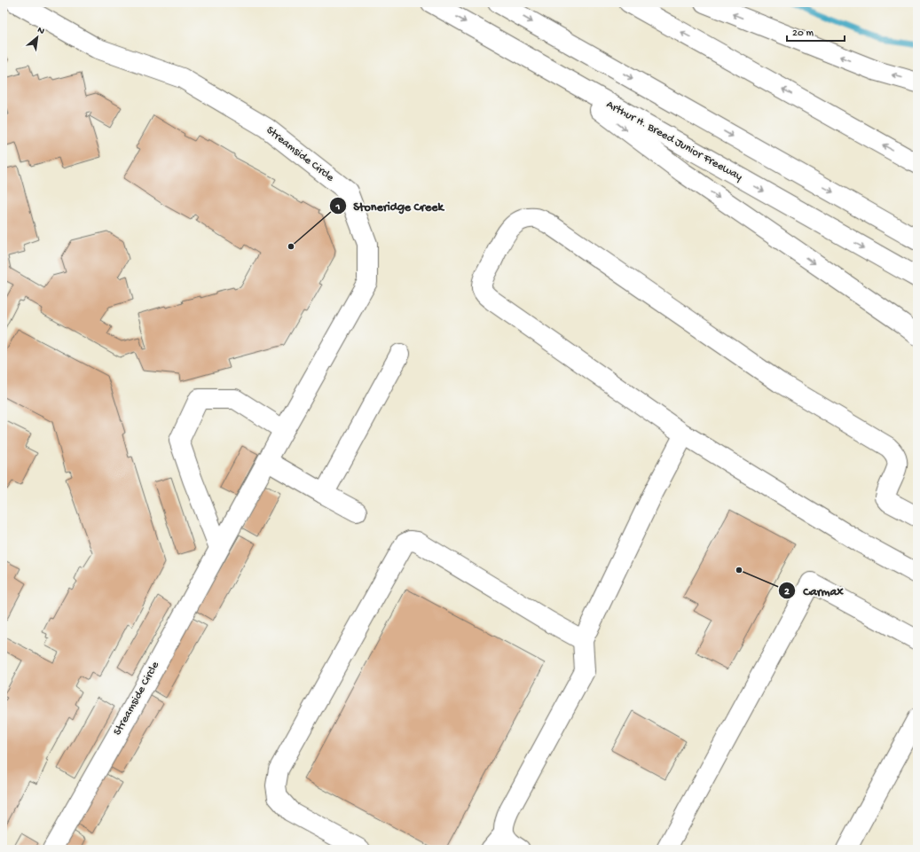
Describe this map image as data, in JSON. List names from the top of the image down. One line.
{"streets":{"main road":["Arthur H. Breed Junior Freeway","Streamside Circle"]},"places":["Stoneridge Creek","Carmax"],"scale_bar":"20 m","north":"top right"}
